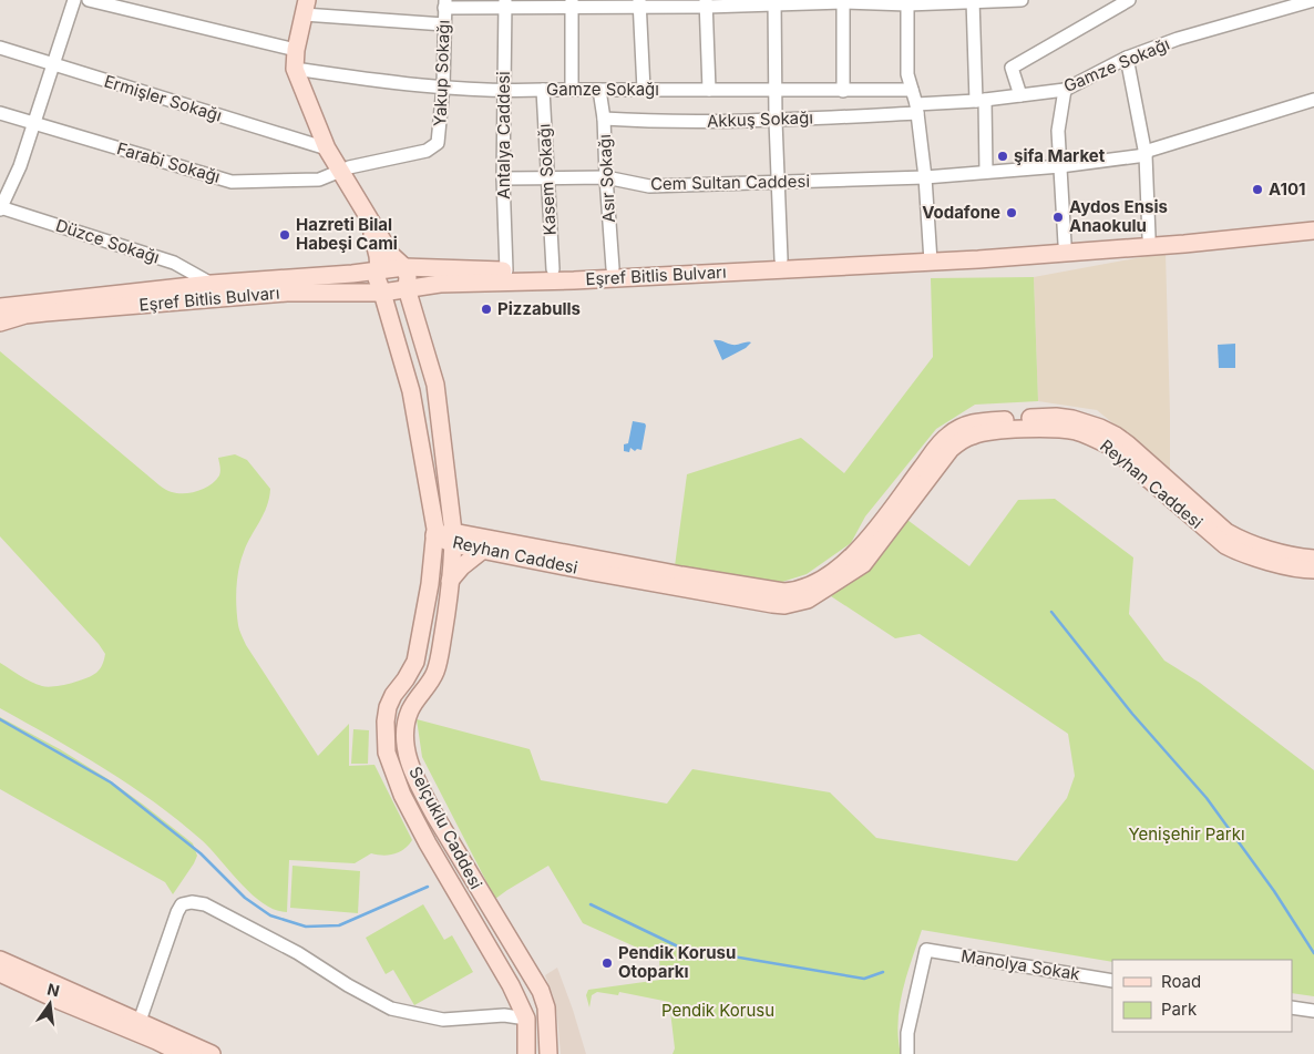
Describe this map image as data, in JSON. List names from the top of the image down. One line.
{"streets":{"main road":["Eşref Bitlis Bulvarı","Reyhan Caddesi","Selçuklu Caddesi"],"street":["Gamze Sokağı","Yakup Sokağı","Ermişler Sokağı","Akkuş Sokağı","Antalya Caddesi","Farabi Sokağı","Asır Sokağı","Kasem Sokağı","Cem Sultan Caddesi","Düzce Sokağı","Manolya Sokak"]},"crossings":[["Gamze Sokağı","Yakup Sokağı"],["Gamze Sokağı","Akkuş Sokağı"],["Gamze Sokağı","Antalya Caddesi"],["Gamze Sokağı","Asır Sokağı"],["Gamze Sokağı","Kasem Sokağı"],["Yakup Sokağı","Farabi Sokağı"],["Akkuş Sokağı","Asır Sokağı"],["Antalya Caddesi","Cem Sultan Caddesi"],["Antalya Caddesi","Eşref Bitlis Bulvarı"],["Asır Sokağı","Cem Sultan Caddesi"],["Asır Sokağı","Eşref Bitlis Bulvarı"],["Kasem Sokağı","Cem Sultan Caddesi"],["Kasem Sokağı","Eşref Bitlis Bulvarı"],["Düzce Sokağı","Eşref Bitlis Bulvarı"],["Eşref Bitlis Bulvarı","Selçuklu Caddesi"],["Reyhan Caddesi","Selçuklu Caddesi"]],"parks":["Yenişehir Parkı","Pendik Korusu"],"places":["şifa Market","A101","Vodafone","Aydos Ensis Anaokulu","Hazreti Bilal Habeşi Cami","Pizzabulls","Pendik Korusu Otoparkı"],"legend":["Road","Park"],"north":"top"}
